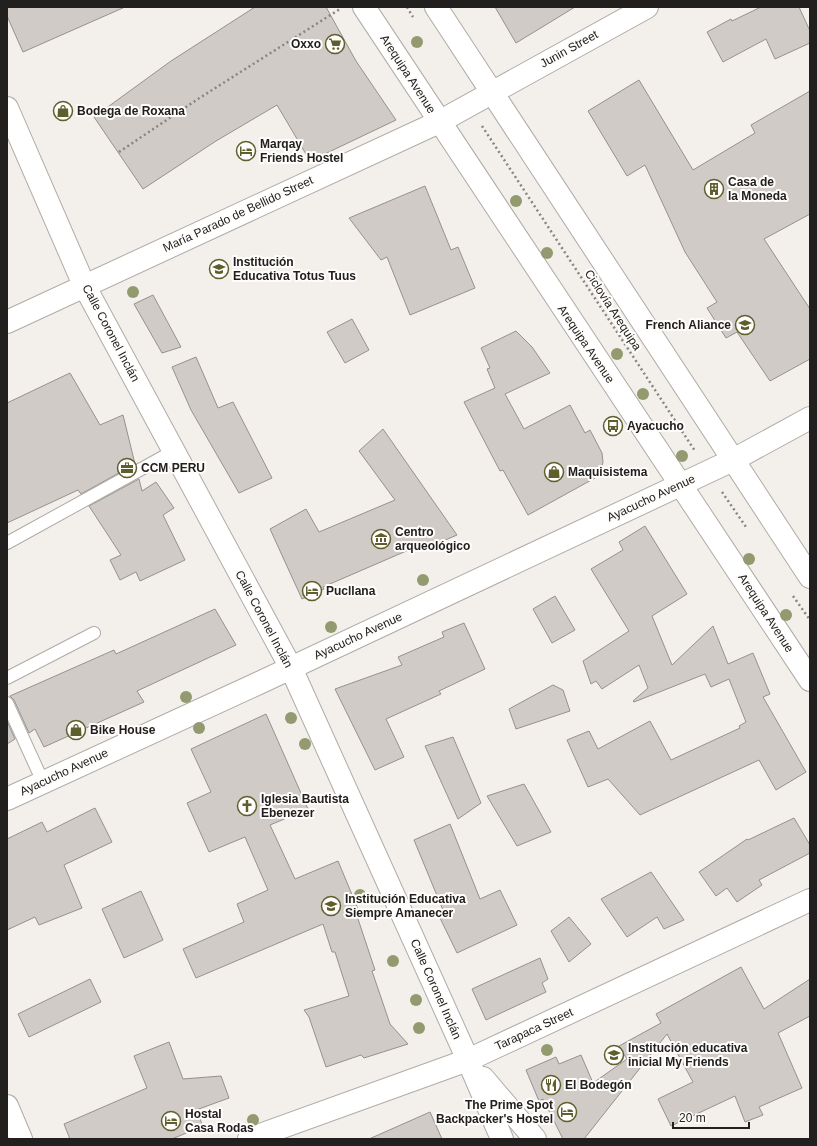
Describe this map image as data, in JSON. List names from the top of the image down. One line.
{"streets":{"street":["Junin Street","Arequipa Avenue","María Parado de Bellido Street","Calle Coronel Inclán","Ayacucho Avenue","Tarapaca Street"],"path":["Ciclovía Arequipa"]},"crossings":[["Junin Street","María Parado de Bellido Street"],["Junin Street","Ciclovía Arequipa"],["Arequipa Avenue","María Parado de Bellido Street"],["Arequipa Avenue","Ayacucho Avenue"],["María Parado de Bellido Street","Ciclovía Arequipa"],["María Parado de Bellido Street","Calle Coronel Inclán"],["Ciclovía Arequipa","Ayacucho Avenue"],["Calle Coronel Inclán","Ayacucho Avenue"],["Calle Coronel Inclán","Tarapaca Street"]],"places":{"supermarket":["Oxxo"],"shop":["Bodega de Roxana","Maquisistema","Bike House"],"hotel":["Marqay Friends Hostel","Pucllana","The Prime Spot Backpacker's Hostel","Hostal Casa Rodas"],"building":["Casa de la Moneda"],"school or university":["Institución Educativa Totus Tuus","French Aliance","Institución Educativa Siempre Amanecer","Institución educativa inicial My Friends"],"bus stop":["Ayacucho"],"office":["CCM PERU"],"museum":["Centro arqueológico"],"church":["Iglesia Bautista Ebenezer"],"restaurant":["El Bodegón"]},"scale_bar":"20 m"}
